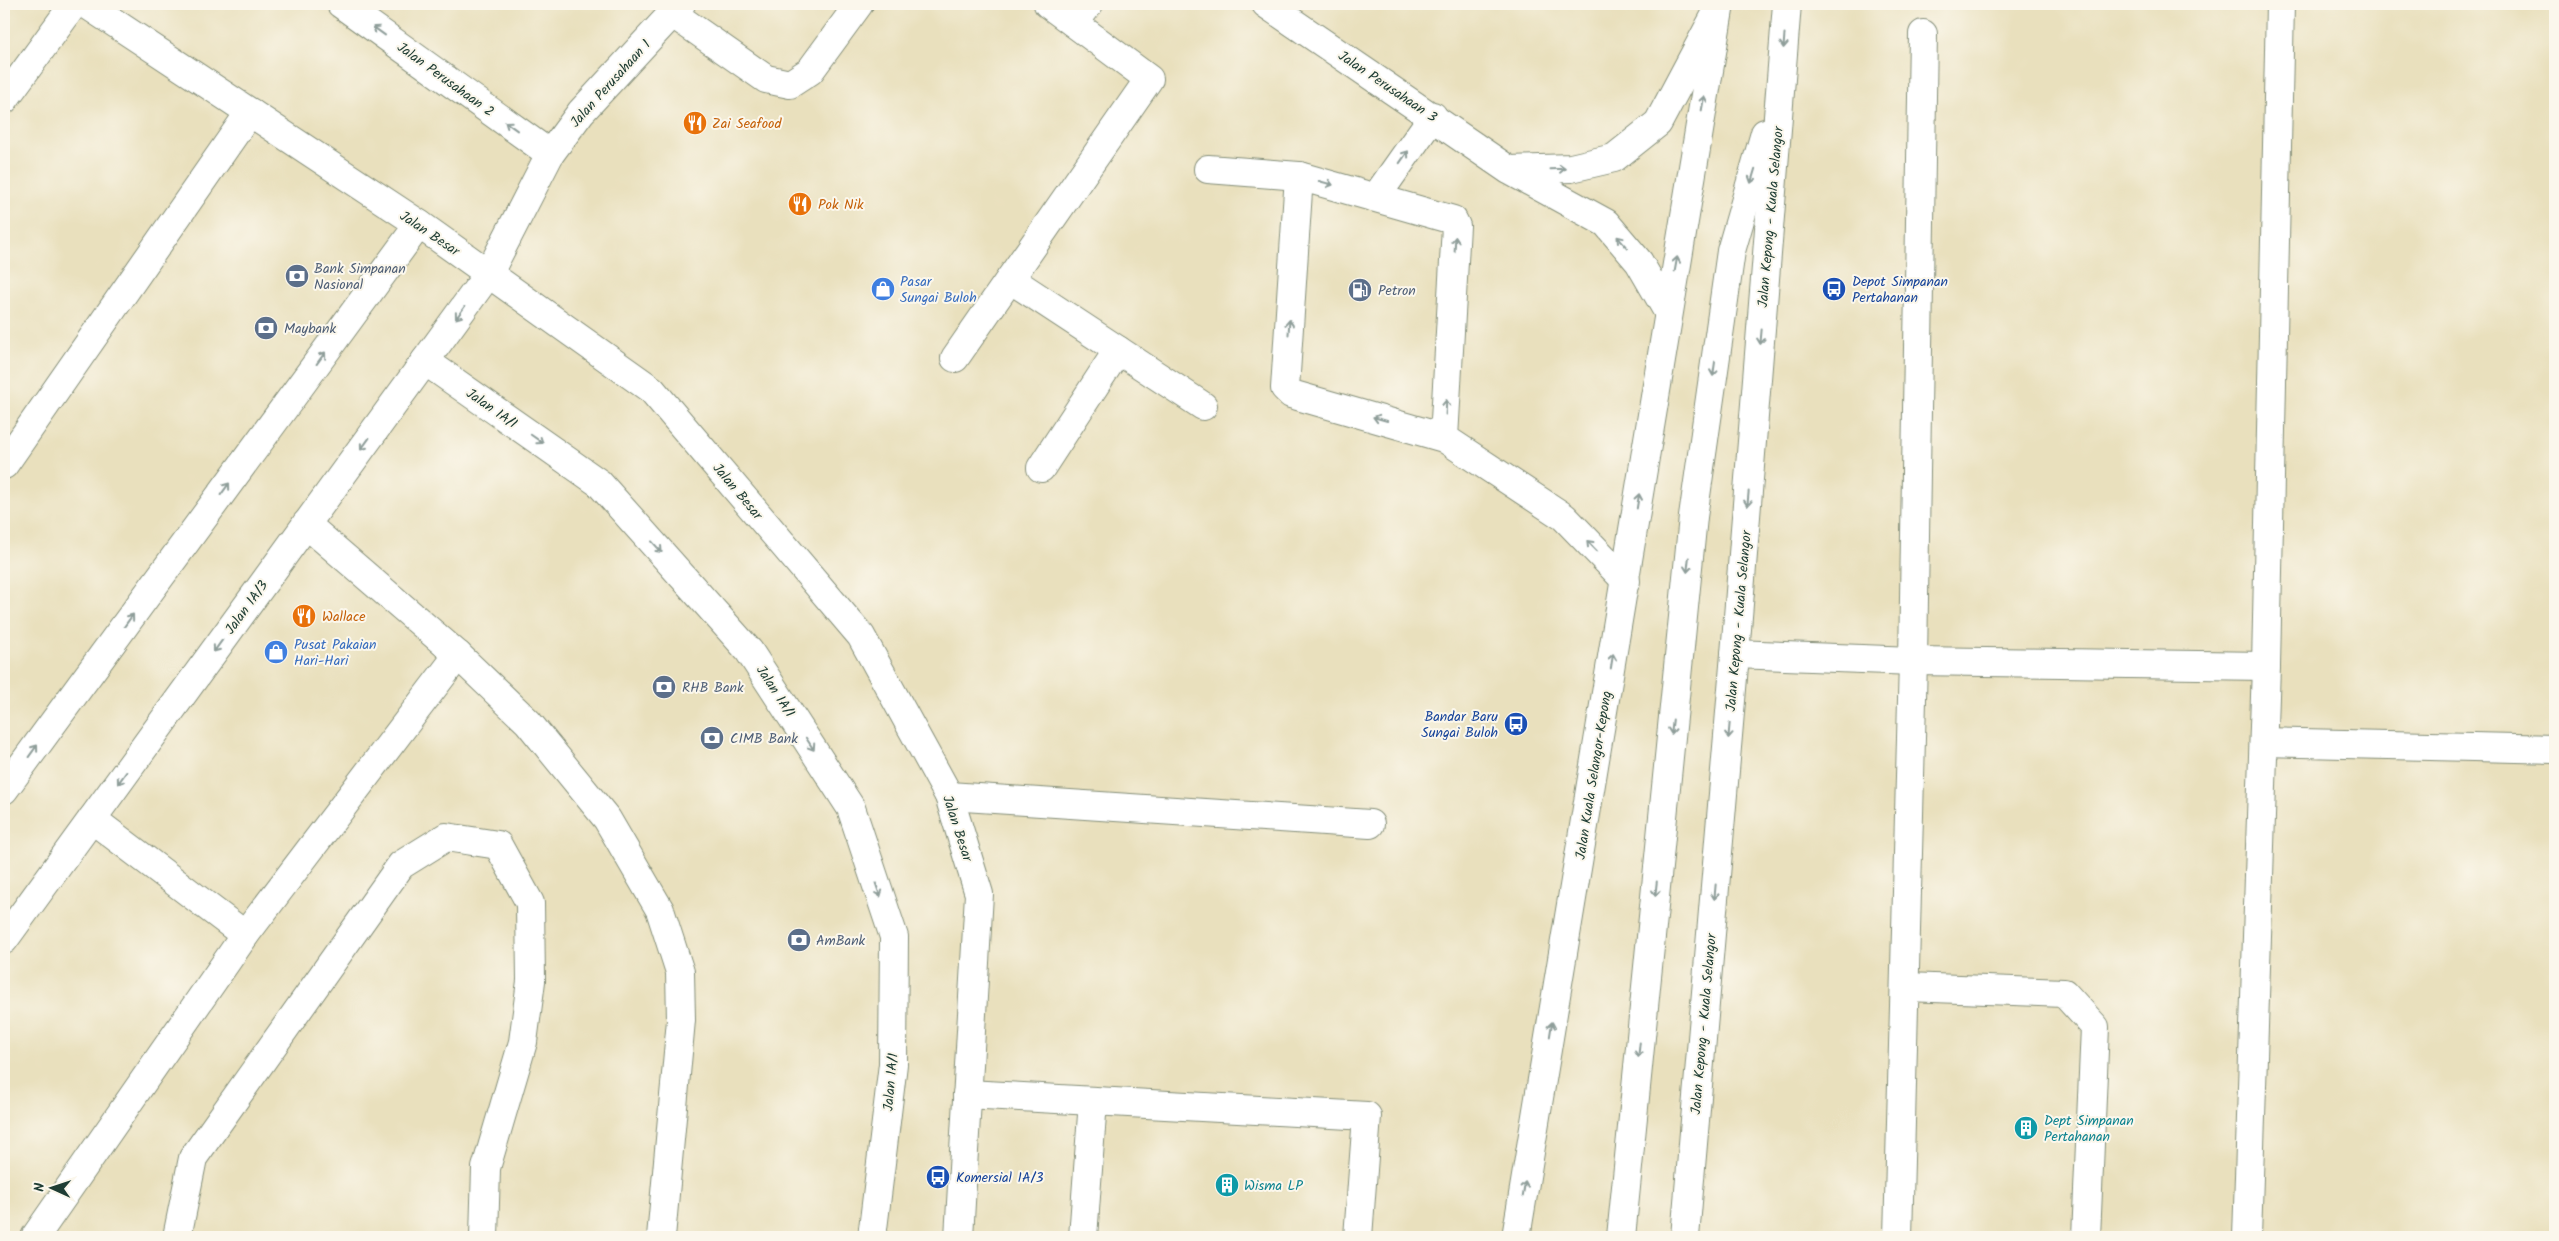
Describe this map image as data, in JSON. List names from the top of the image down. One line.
{"streets":{"main road":["Jalan Perusahaan 2","Jalan Perusahaan 1","Jalan Perusahaan 3","Jalan Kepong - Kuala Selangor","Jalan Besar","Jalan 1A/1","Jalan 1A/3","Jalan Kuala Selangor-Kepong"]},"crossings":[["Jalan Perusahaan 2","Jalan Perusahaan 1"],["Jalan Perusahaan 1","Jalan Besar"],["Jalan Perusahaan 1","Jalan 1A/3"],["Jalan Perusahaan 3","Jalan Kuala Selangor-Kepong"],["Jalan Besar","Jalan 1A/3"],["Jalan 1A/1","Jalan 1A/3"]],"one_way":["Jalan Perusahaan 2","Jalan Perusahaan 3"],"places":{"restaurant":["Zai Seafood","Pok Nik","Wallace"],"bank":["Bank Simpanan Nasional","Maybank","RHB Bank","CIMB Bank","AmBank"],"shop":["Pasar Sungai Buloh","Pusat Pakaian Hari-Hari"],"bus stop":["Depot Simpanan Pertahanan","Bandar Baru Sungai Buloh","Komersial 1A/3"],"fuel station":["Petron"],"building":["Dept Simpanan Pertahanan","Wisma LP"]},"north":"left"}
